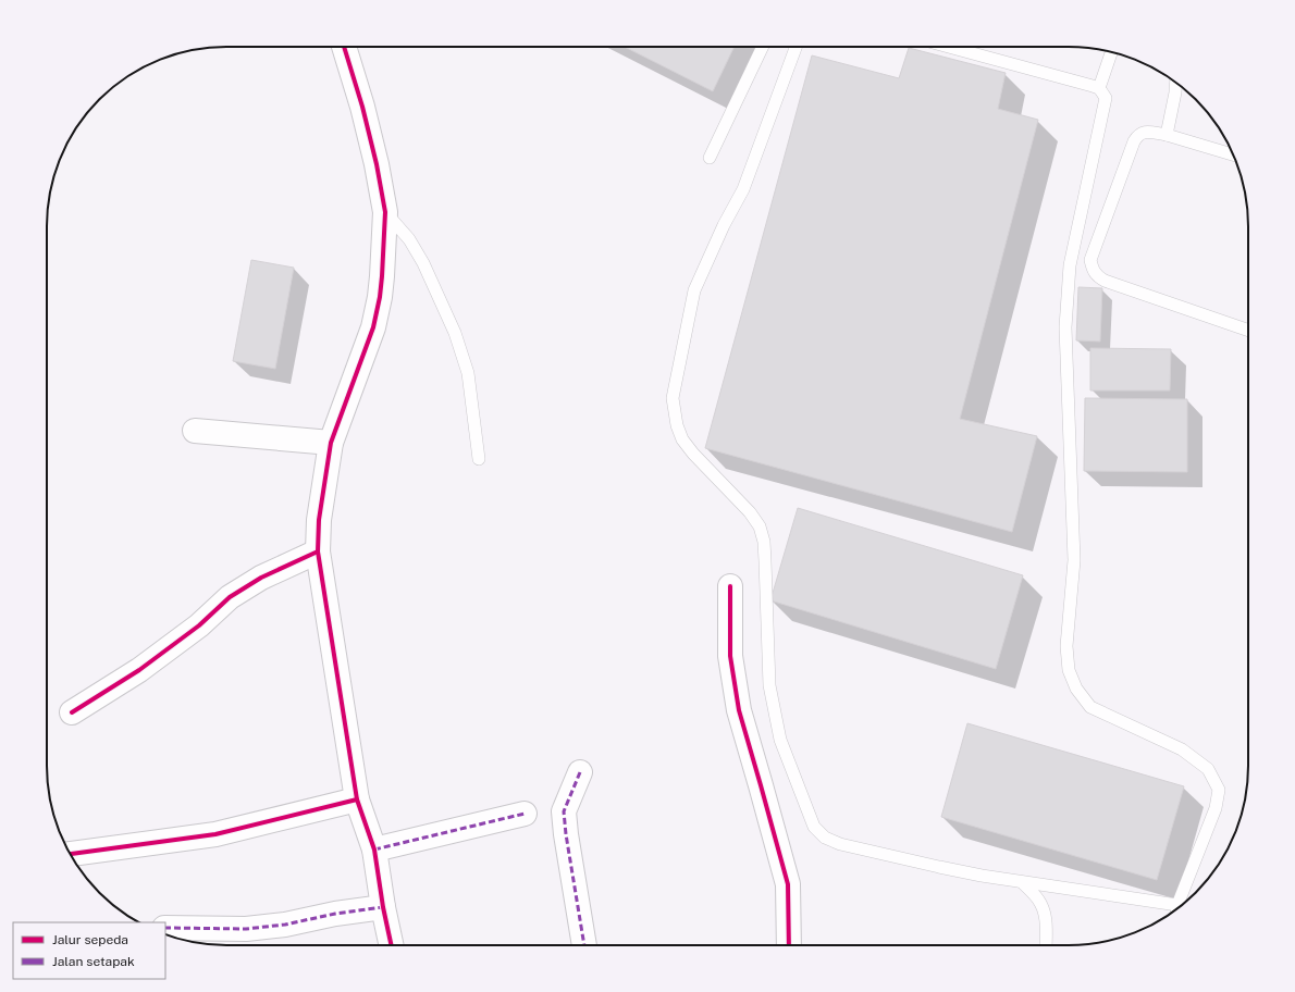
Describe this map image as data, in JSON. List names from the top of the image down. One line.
{"legend":["Jalur sepeda","Jalan setapak"]}
